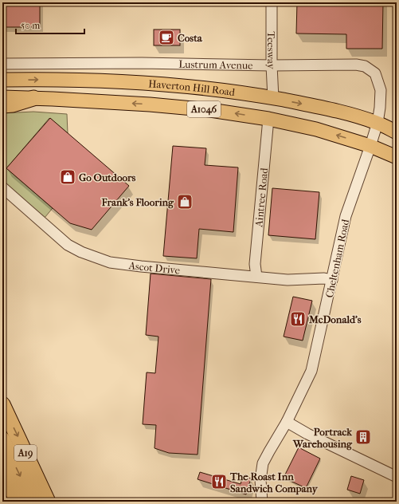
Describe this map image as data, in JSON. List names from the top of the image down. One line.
{"streets":{"highway":["A1046","A19"],"main road":["Haverton Hill Road"],"street":["Teesway","Lustrum Avenue","Aintree Road","Cheltenham Road","Ascot Drive"]},"crossings":[["Teesway","Lustrum Avenue"],["Teesway","Haverton Hill Road"],["Lustrum Avenue","Haverton Hill Road"],["Lustrum Avenue","A1046"],["Lustrum Avenue","Cheltenham Road"],["Haverton Hill Road","A1046"],["Haverton Hill Road","Aintree Road"],["Haverton Hill Road","Cheltenham Road"],["A1046","Cheltenham Road"],["Aintree Road","Ascot Drive"],["Cheltenham Road","Ascot Drive"]],"places":{"cafe":["Costa"],"shop":["Go Outdoors","Frank's Flooring"],"restaurant":["McDonald's","The Roast Inn Sandwich Company"],"building":["Portrack Warehousing"]},"scale_bar":"50 m"}
